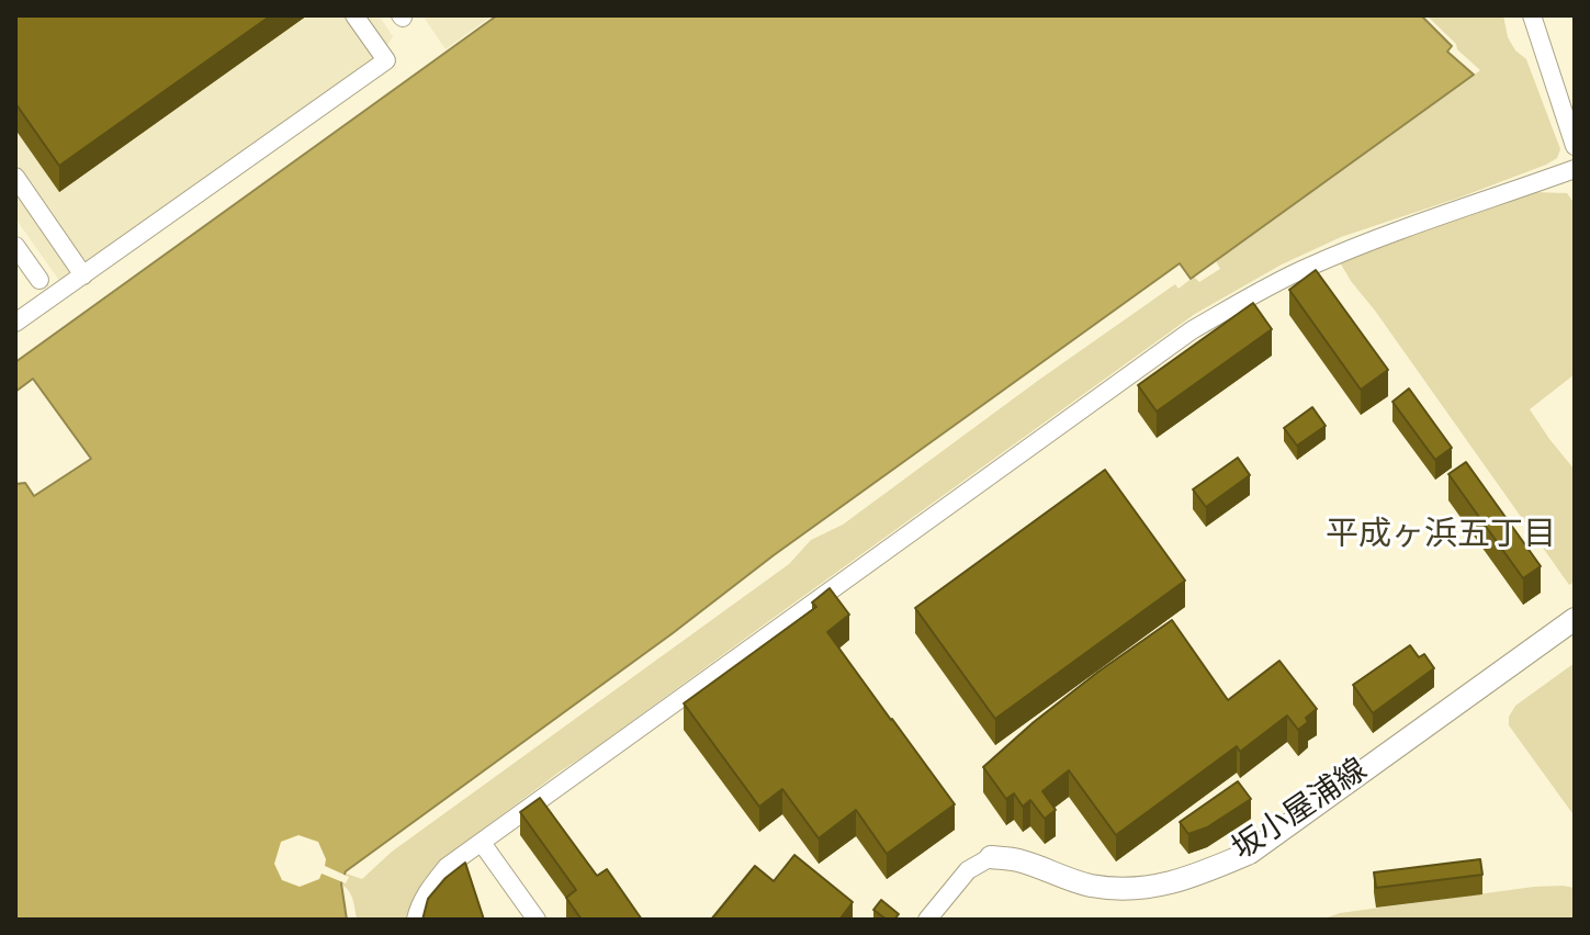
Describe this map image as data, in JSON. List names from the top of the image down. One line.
{"streets":{"main road":["坂小屋浦線"]},"districts":["平成ヶ浜五丁目"]}
